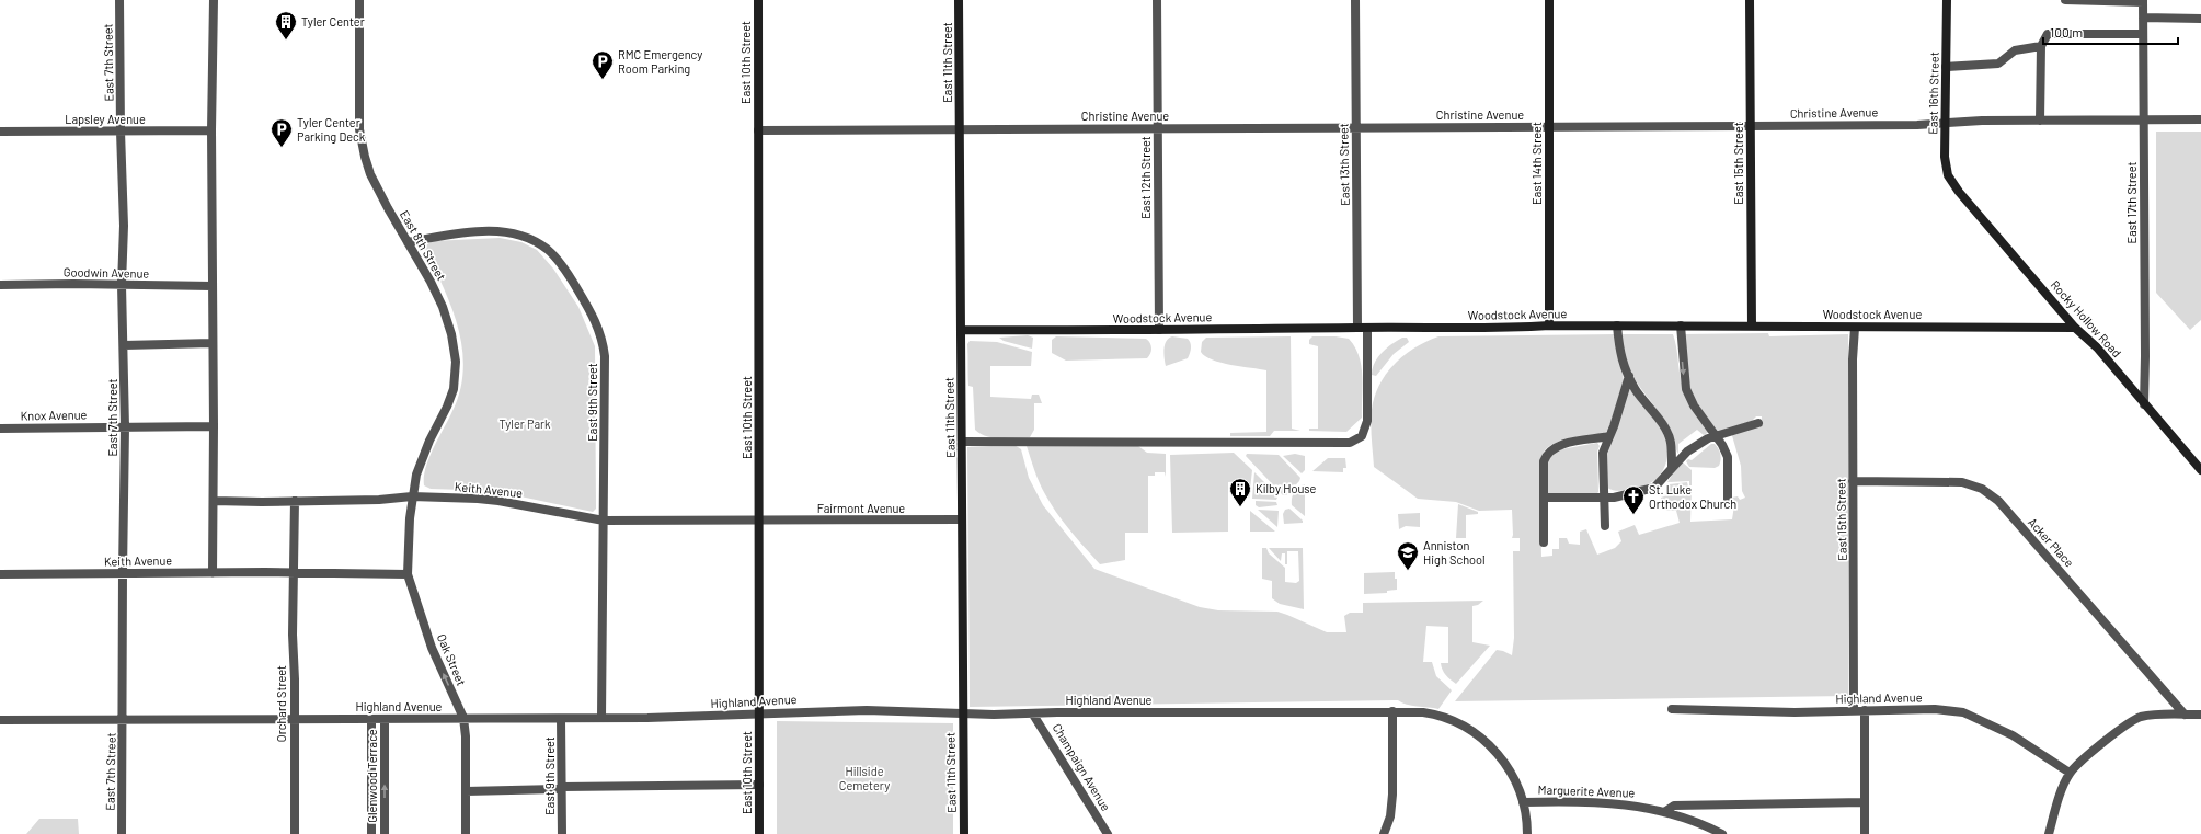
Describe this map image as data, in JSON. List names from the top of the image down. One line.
{"streets":{"street":["East 7th Street","East 10th Street","East 11th Street","East 16th Street","Christine Avenue","Lapsley Avenue","East 14th Street","East 15th Street","East 13th Street","East 12th Street","East 17th Street","East 8th Street","Goodwin Avenue","Woodstock Avenue","Rocky Hollow Road","East 9th Street","Knox Avenue","Keith Avenue","Fairmont Avenue","Acker Place","Oak Street","Highland Avenue","Orchard Street","Champaign Avenue","Glenwood Terrace","Marguerite Avenue"]},"crossings":[["East 7th Street","Lapsley Avenue"],["East 7th Street","Goodwin Avenue"],["East 7th Street","Knox Avenue"],["East 7th Street","Keith Avenue"],["East 7th Street","Highland Avenue"],["East 10th Street","Christine Avenue"],["East 10th Street","Keith Avenue"],["East 10th Street","Fairmont Avenue"],["East 10th Street","Highland Avenue"],["East 11th Street","Christine Avenue"],["East 11th Street","East 13th Street"],["East 11th Street","Woodstock Avenue"],["East 11th Street","Fairmont Avenue"],["East 11th Street","Highland Avenue"],["East 16th Street","Christine Avenue"],["East 16th Street","Rocky Hollow Road"],["Christine Avenue","East 14th Street"],["Christine Avenue","East 15th Street"],["Christine Avenue","East 13th Street"],["Christine Avenue","East 12th Street"],["Christine Avenue","East 17th Street"],["East 14th Street","Woodstock Avenue"],["East 15th Street","Woodstock Avenue"],["East 15th Street","Acker Place"],["East 15th Street","Highland Avenue"],["East 13th Street","Woodstock Avenue"],["East 12th Street","Woodstock Avenue"],["East 17th Street","Rocky Hollow Road"],["East 8th Street","East 9th Street"],["East 8th Street","Keith Avenue"],["East 8th Street","Oak Street"],["Woodstock Avenue","Rocky Hollow Road"],["East 9th Street","Keith Avenue"],["East 9th Street","Highland Avenue"],["Keith Avenue","Fairmont Avenue"],["Keith Avenue","Oak Street"],["Keith Avenue","Orchard Street"],["Oak Street","Highland Avenue"],["Highland Avenue","Orchard Street"],["Highland Avenue","Champaign Avenue"],["Highland Avenue","Glenwood Terrace"],["Highland Avenue","Marguerite Avenue"]],"one_way":["Oak Street"],"parks":["Tyler Park","Hillside Cemetery"],"places":{"building":["Tyler Center","Kilby House"],"parking":["RMC Emergency Room Parking","Tyler Center Parking Deck"],"church":["St. Luke Orthodox Church"],"school or university":["Anniston High School"]},"scale_bar":"100 m"}
